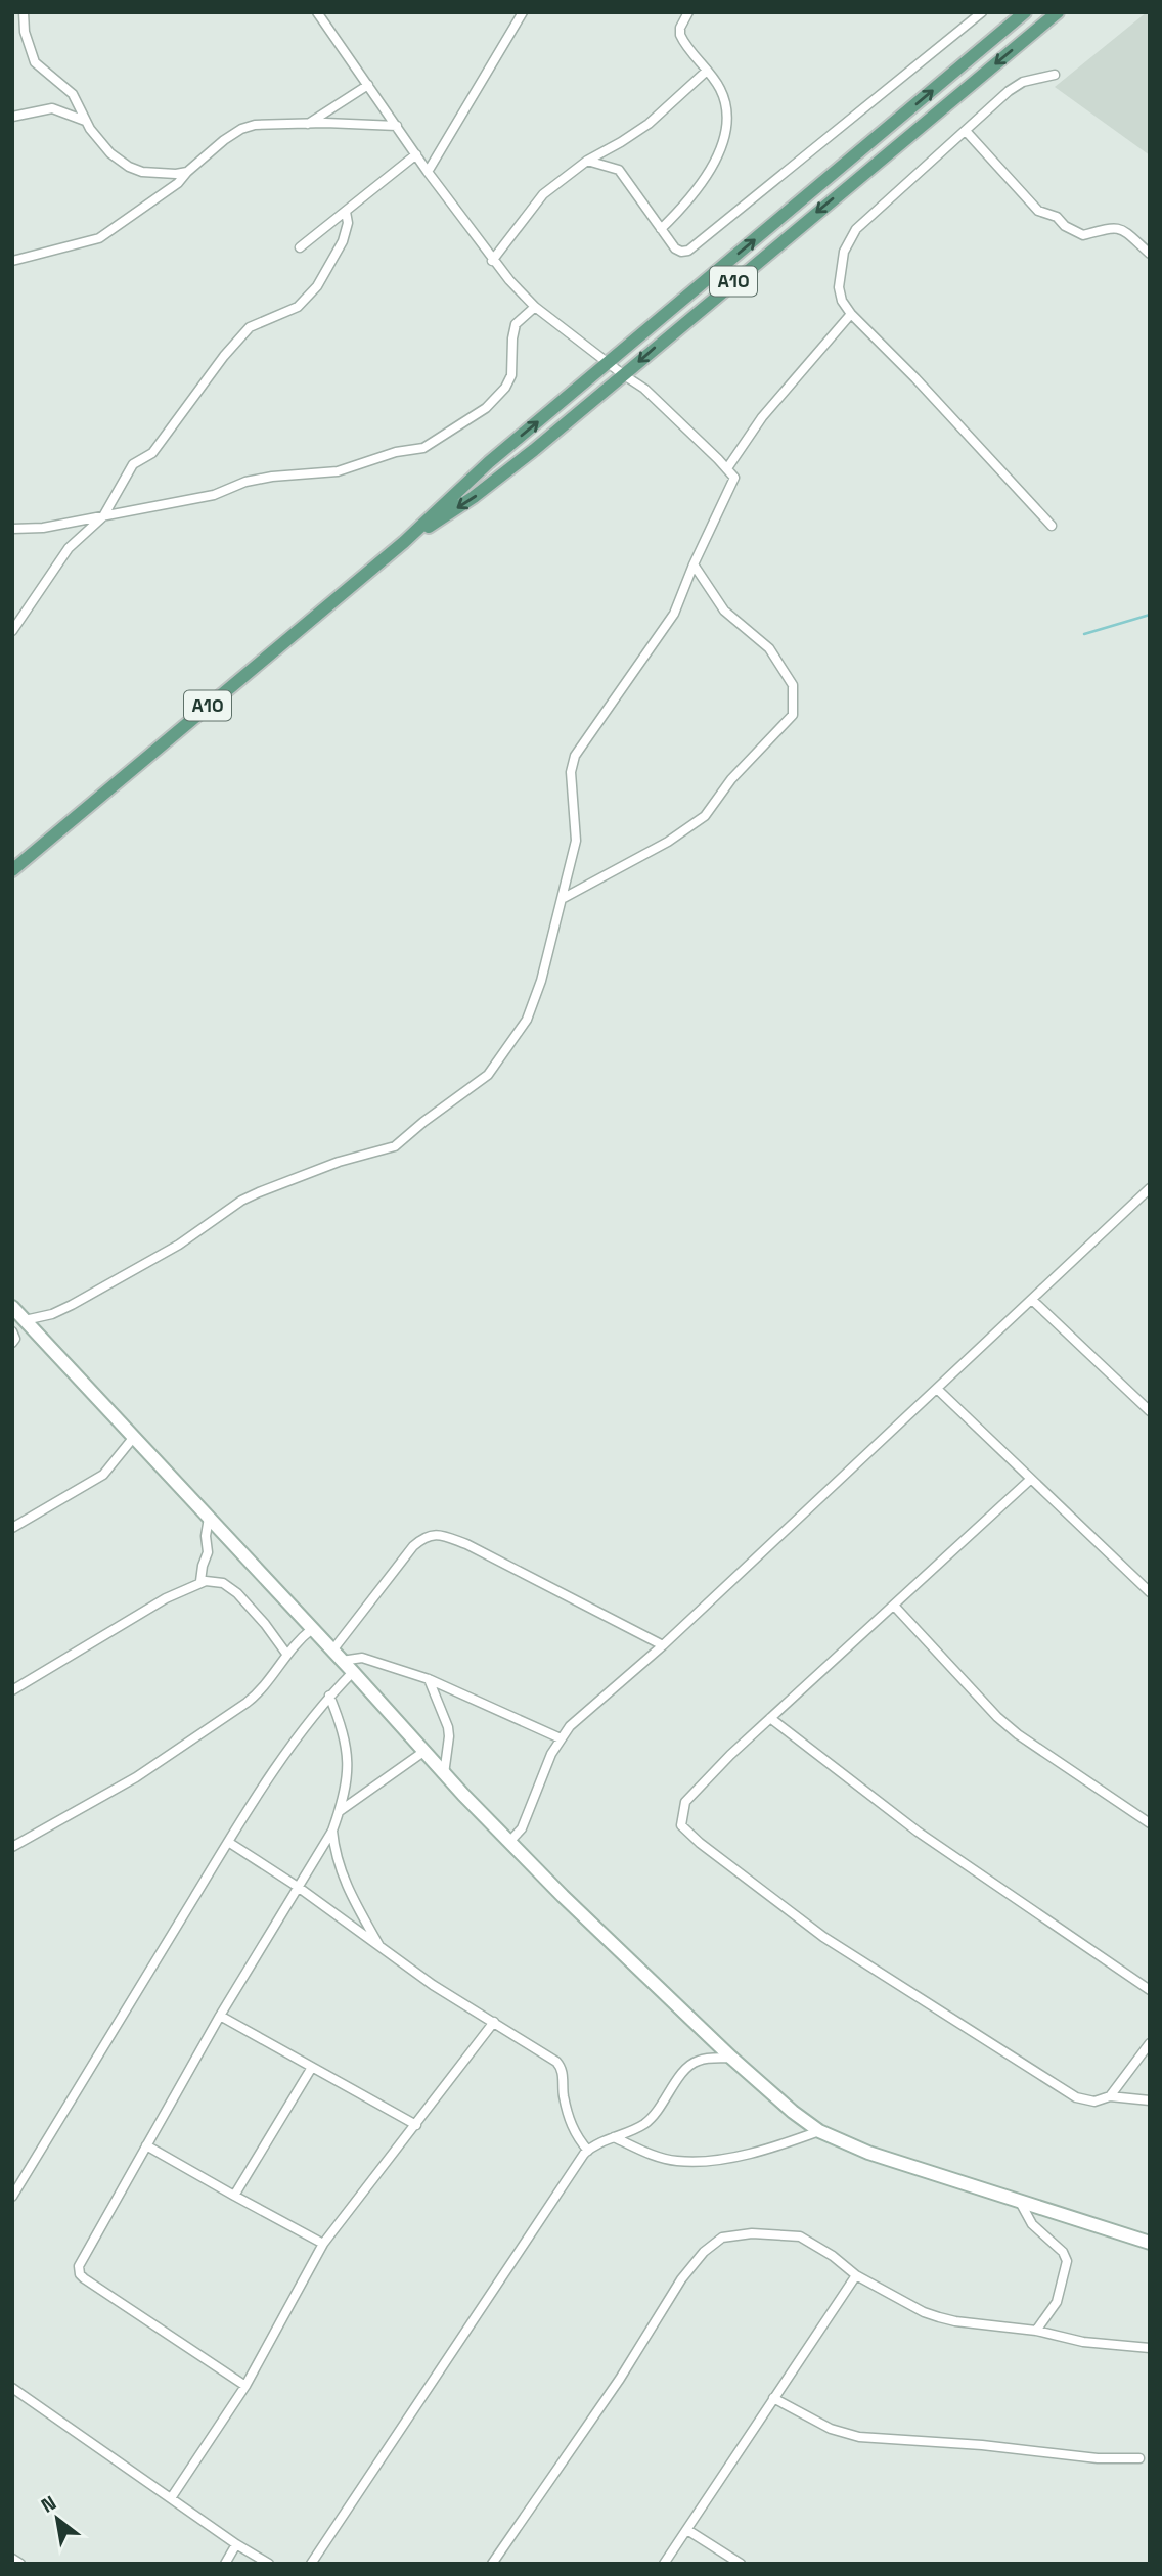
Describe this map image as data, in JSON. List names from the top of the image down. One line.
{"streets":{"main road":["A10"]},"north":"top left"}
